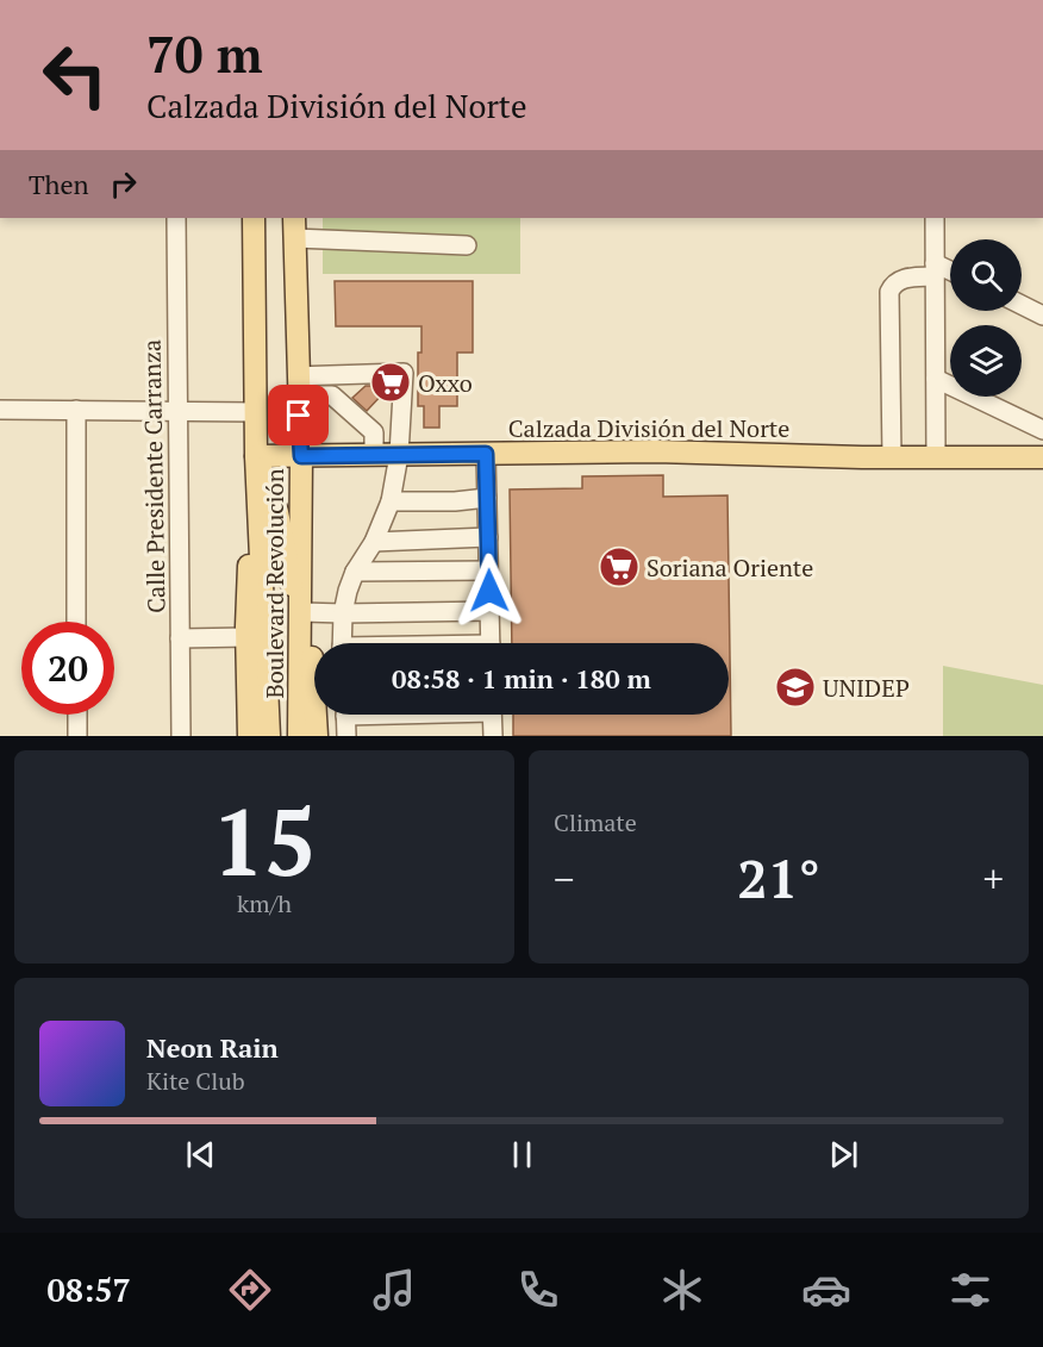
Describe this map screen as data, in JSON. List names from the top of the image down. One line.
{"streets":{"main road":["Calzada División del Norte","Boulevard Revolución"],"street":["Calle Presidente Carranza"]},"crossings":[["Calzada División del Norte","Boulevard Revolución"]],"places":{"supermarket":["Oxxo","Soriana Oriente"],"school or university":["UNIDEP"]},"page":{"turn":["70 m","Calzada División del Norte"],"then":"Then","limit":"20","trip":"08:58 · 1 min · 180 m","tile":[["15","km/h"],"Climate"],"heat":["−","21°","+"],"song":["Neon Rain","Kite Club"],"tabs":"08:57"}}
